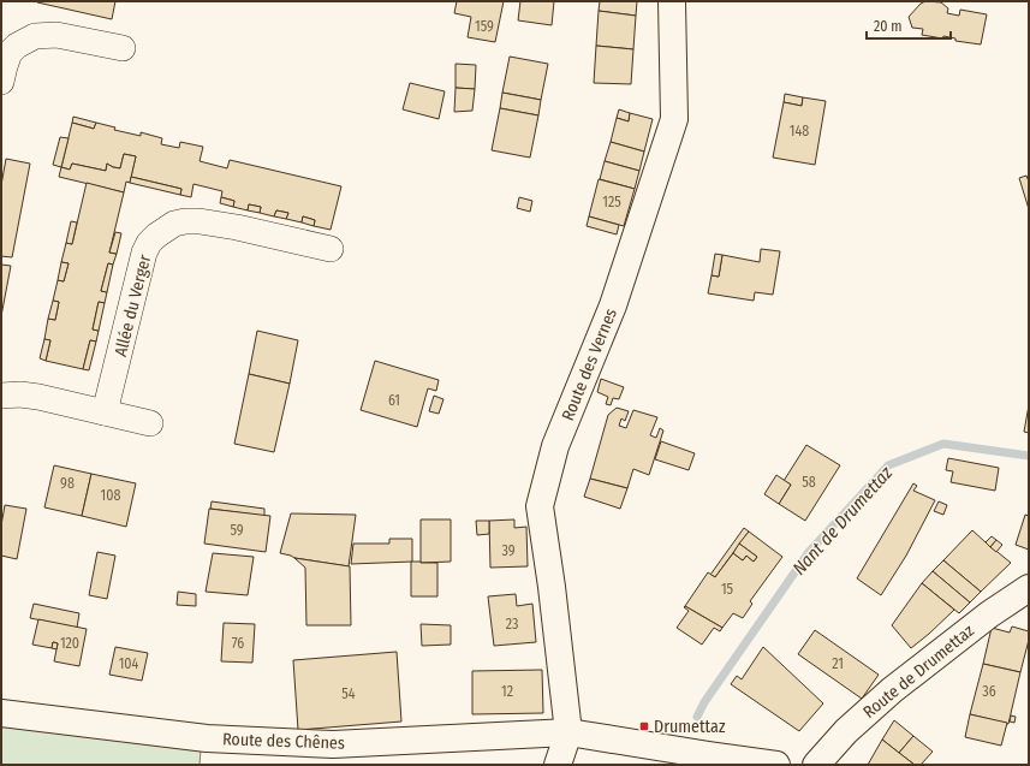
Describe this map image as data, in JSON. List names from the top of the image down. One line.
{"streets":{"street":["Allée du Verger","Route des Vernes","Route de Drumettaz","Route des Chênes"]},"crossings":[["Route des Vernes","Route des Chênes"],["Route de Drumettaz","Route des Chênes"]],"water":["Nant de Drumettaz"],"places":{"transit":["Drumettaz"]},"house_numbers":["159","148","125","61","58","98","108","59","39","15","23","120","76","104","21","12","36","54"],"scale_bar":"20 m"}
